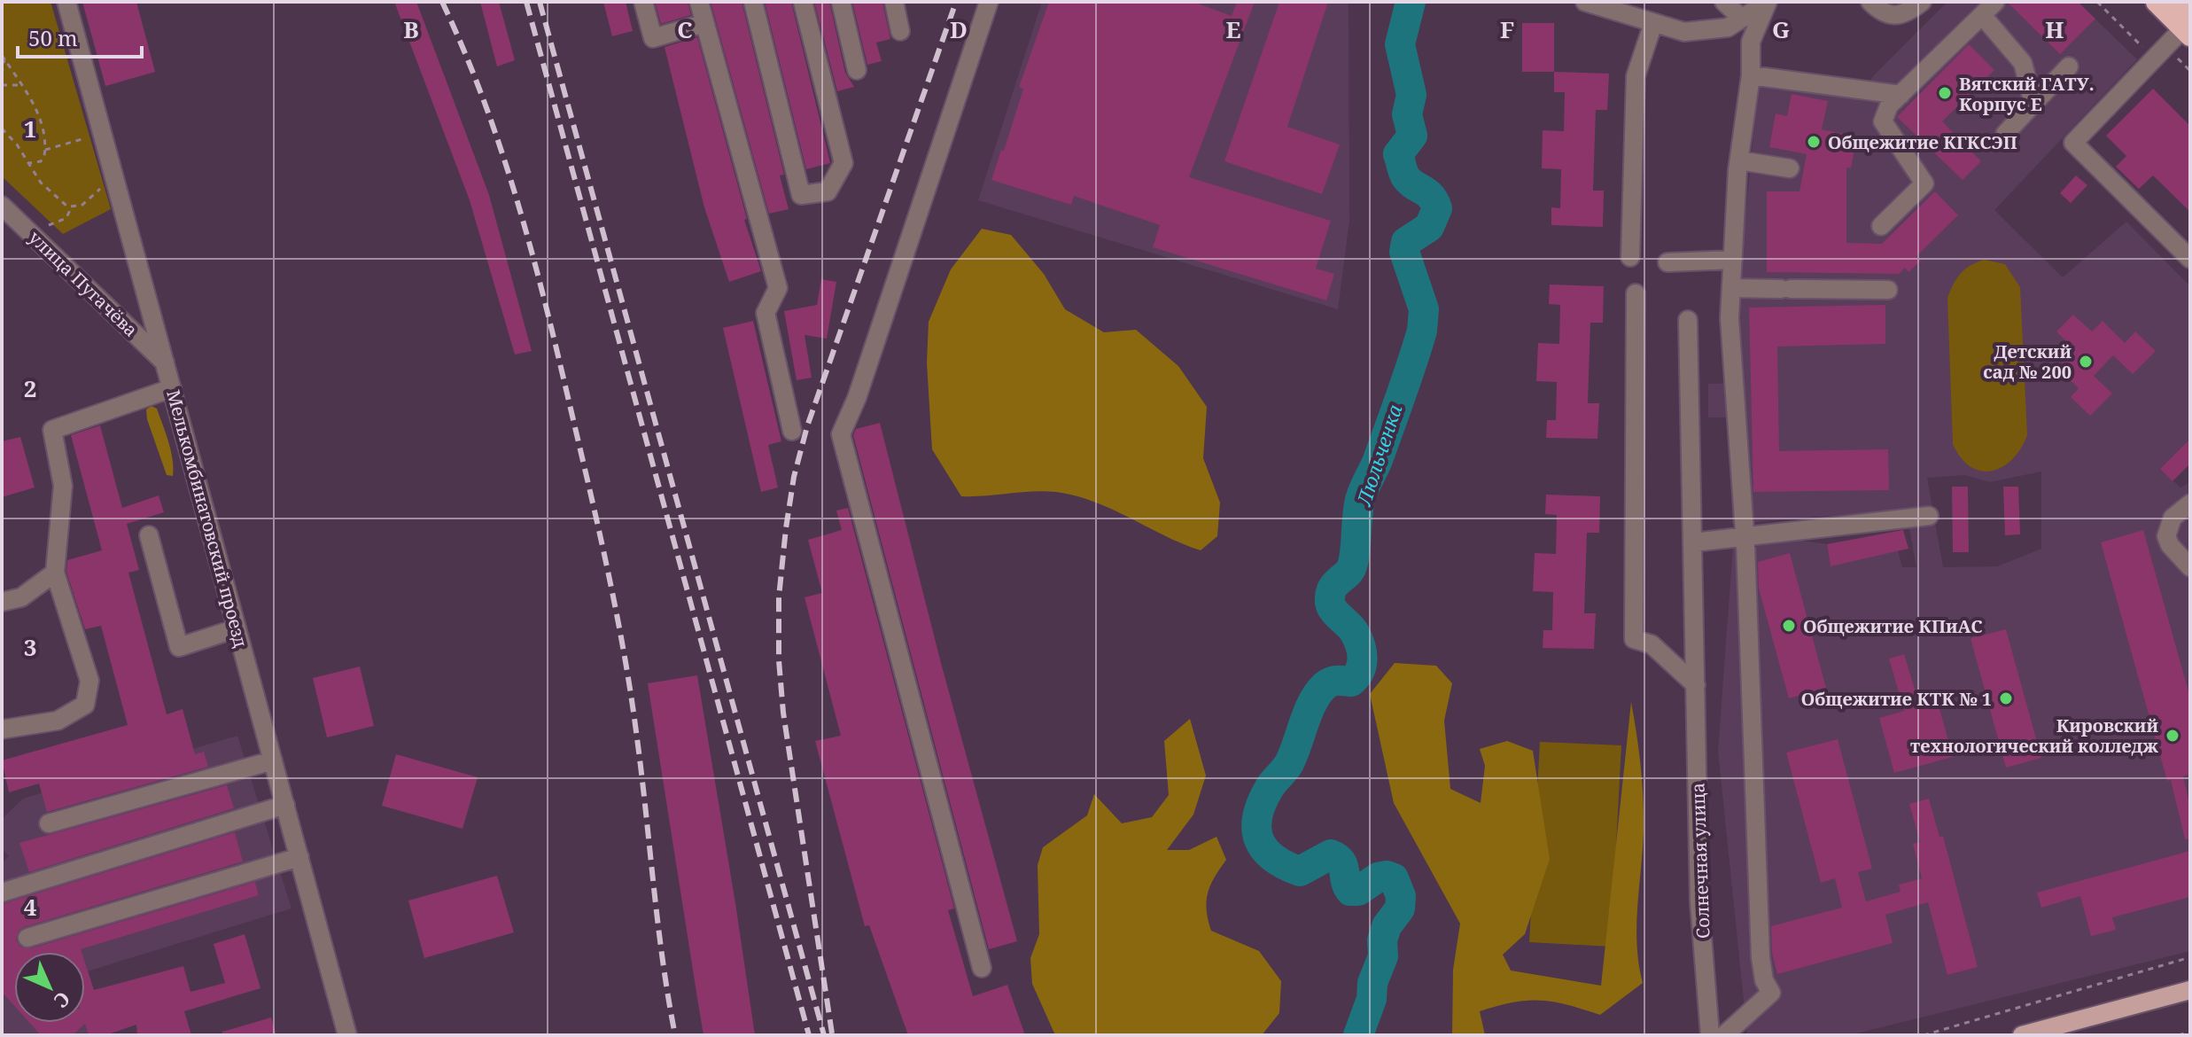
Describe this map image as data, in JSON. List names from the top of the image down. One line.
{"streets":{"street":["улица Пугачёва","Мелькомбинатовский проезд","Солнечная улица"]},"crossings":[["улица Пугачёва","Мелькомбинатовский проезд"]],"water":["Люльченка"],"places":["Вятский ГАТУ. Корпус Е","Общежитие КГКСЭП","Детский сад № 200","Общежитие КПиАС","Общежитие КТК № 1","Кировский технологический колледж"],"scale_bar":"50 m","north":"bottom right","grid":{"columns":["B","C","D","E","F","G","H"],"rows":["1","2","3","4"]}}
